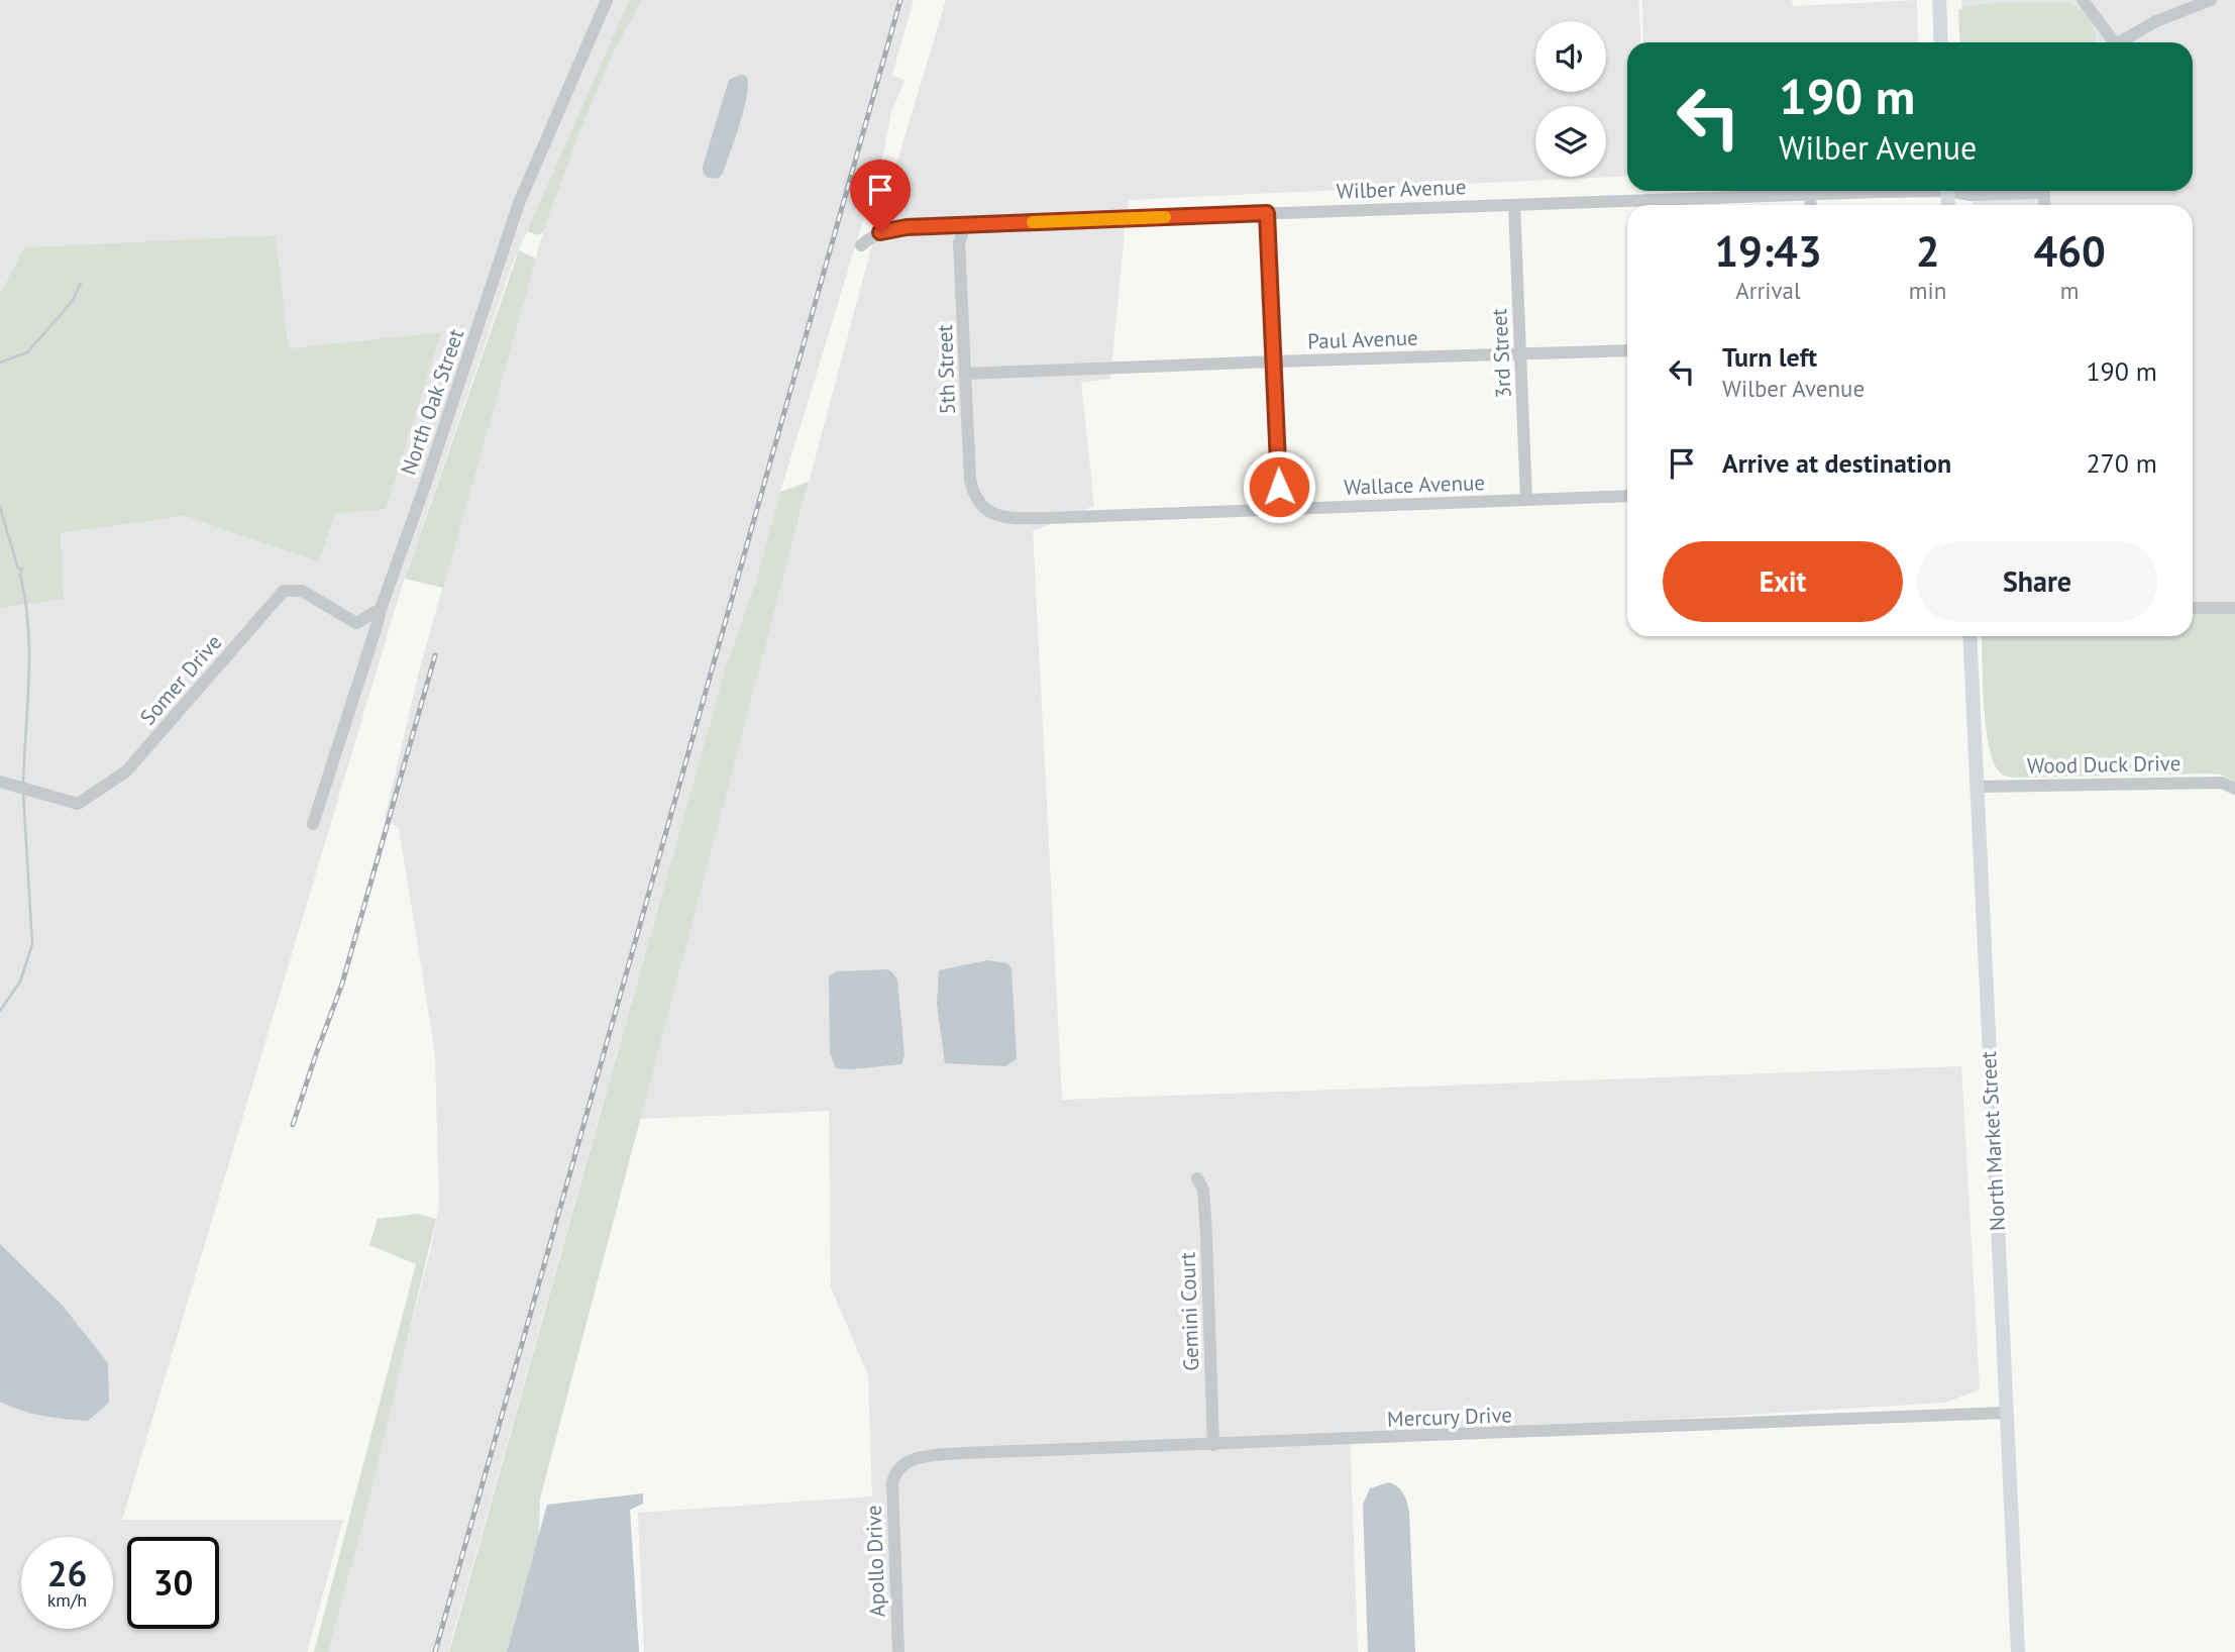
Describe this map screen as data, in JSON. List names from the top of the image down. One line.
{"streets":{"main road":["North Market Street"],"street":["Wilber Avenue","Paul Avenue","3rd Street","5th Street","North Oak Street","Wallace Avenue","Somer Drive","Wood Duck Drive","Gemini Court","Mercury Drive","Apollo Drive"]},"crossings":[["Wilber Avenue","3rd Street"],["Wilber Avenue","5th Street"],["Paul Avenue","3rd Street"],["Paul Avenue","5th Street"],["3rd Street","Wallace Avenue"],["5th Street","Wallace Avenue"],["North Oak Street","Somer Drive"],["Wood Duck Drive","North Market Street"],["North Market Street","Mercury Drive"],["Gemini Court","Mercury Drive"],["Mercury Drive","Apollo Drive"]],"page":{"turn":["190 m","Wilber Avenue"],"eta":["19:43","Arrival","2","min","460","m"],"list":[{"name":"Turn left","note":"Wilber Avenue","value":"190 m"},{"name":"Arrive at destination","value":"270 m"}],"buttons":["Exit","Share"],"speed":"26 km/h","limit":"30"}}
